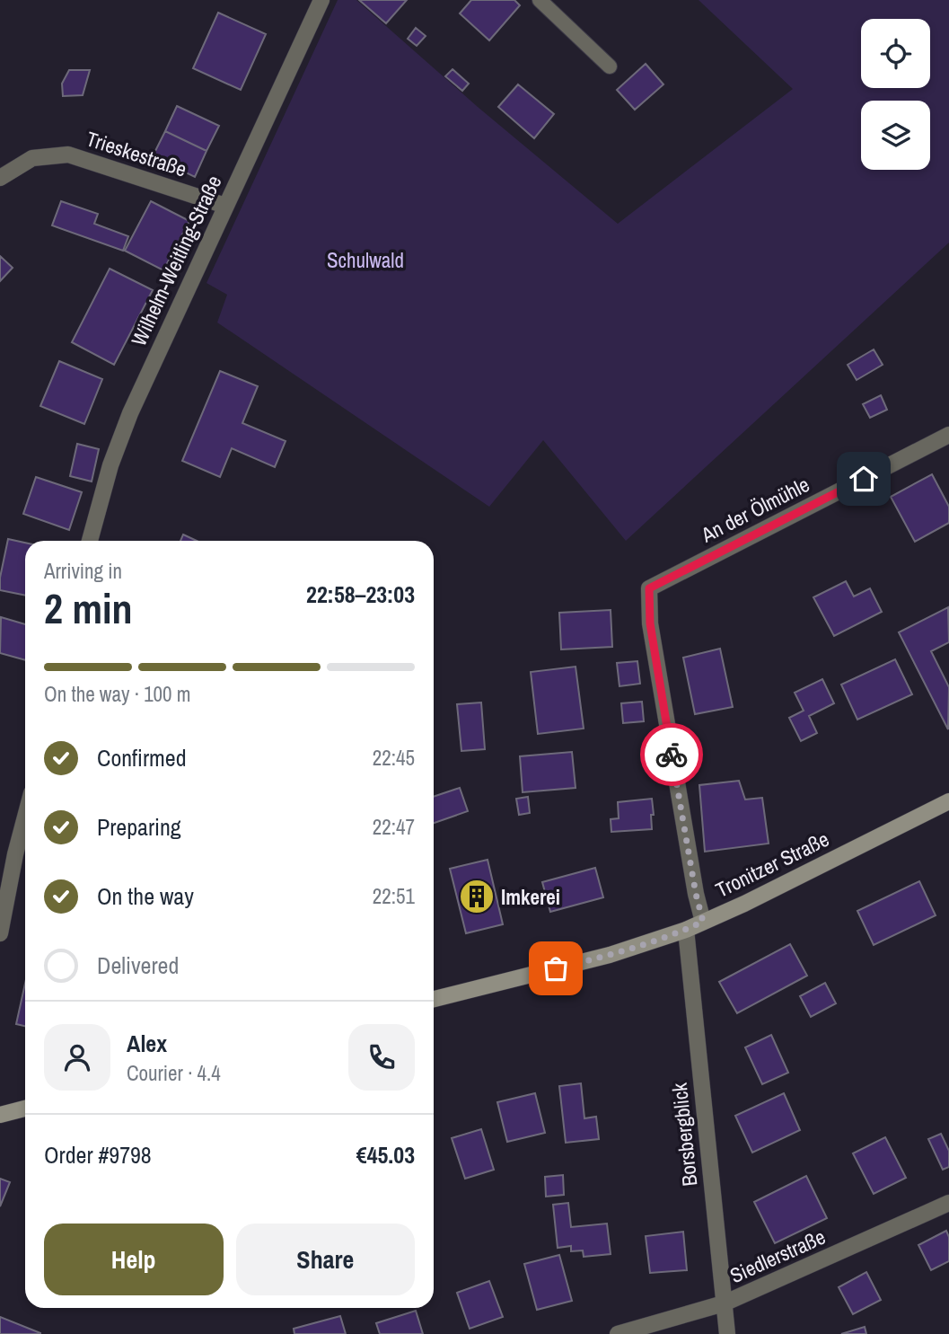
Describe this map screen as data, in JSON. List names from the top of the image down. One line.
{"streets":{"street":["Trieskestraße","Wilhelm-Weitling-Straße","An der Ölmühle","Tronitzer Straße","Borsbergblick","Siedlerstraße"]},"crossings":[["Trieskestraße","Wilhelm-Weitling-Straße"],["An der Ölmühle","Tronitzer Straße"],["Tronitzer Straße","Borsbergblick"],["Borsbergblick","Siedlerstraße"]],"parks":["Schulwald"],"places":{"building":["Imkerei"]},"page":{"heading":["2 min","Arriving in","22:58–23:03"],"panel":["Alex","Courier · 4.4","Order #9798","€45.03"],"bar":"On the way · 100 m","list":[["Confirmed","22:45"],["Preparing","22:47"],["On the way","22:51"],"Delivered"],"buttons":["Help","Share"]}}
